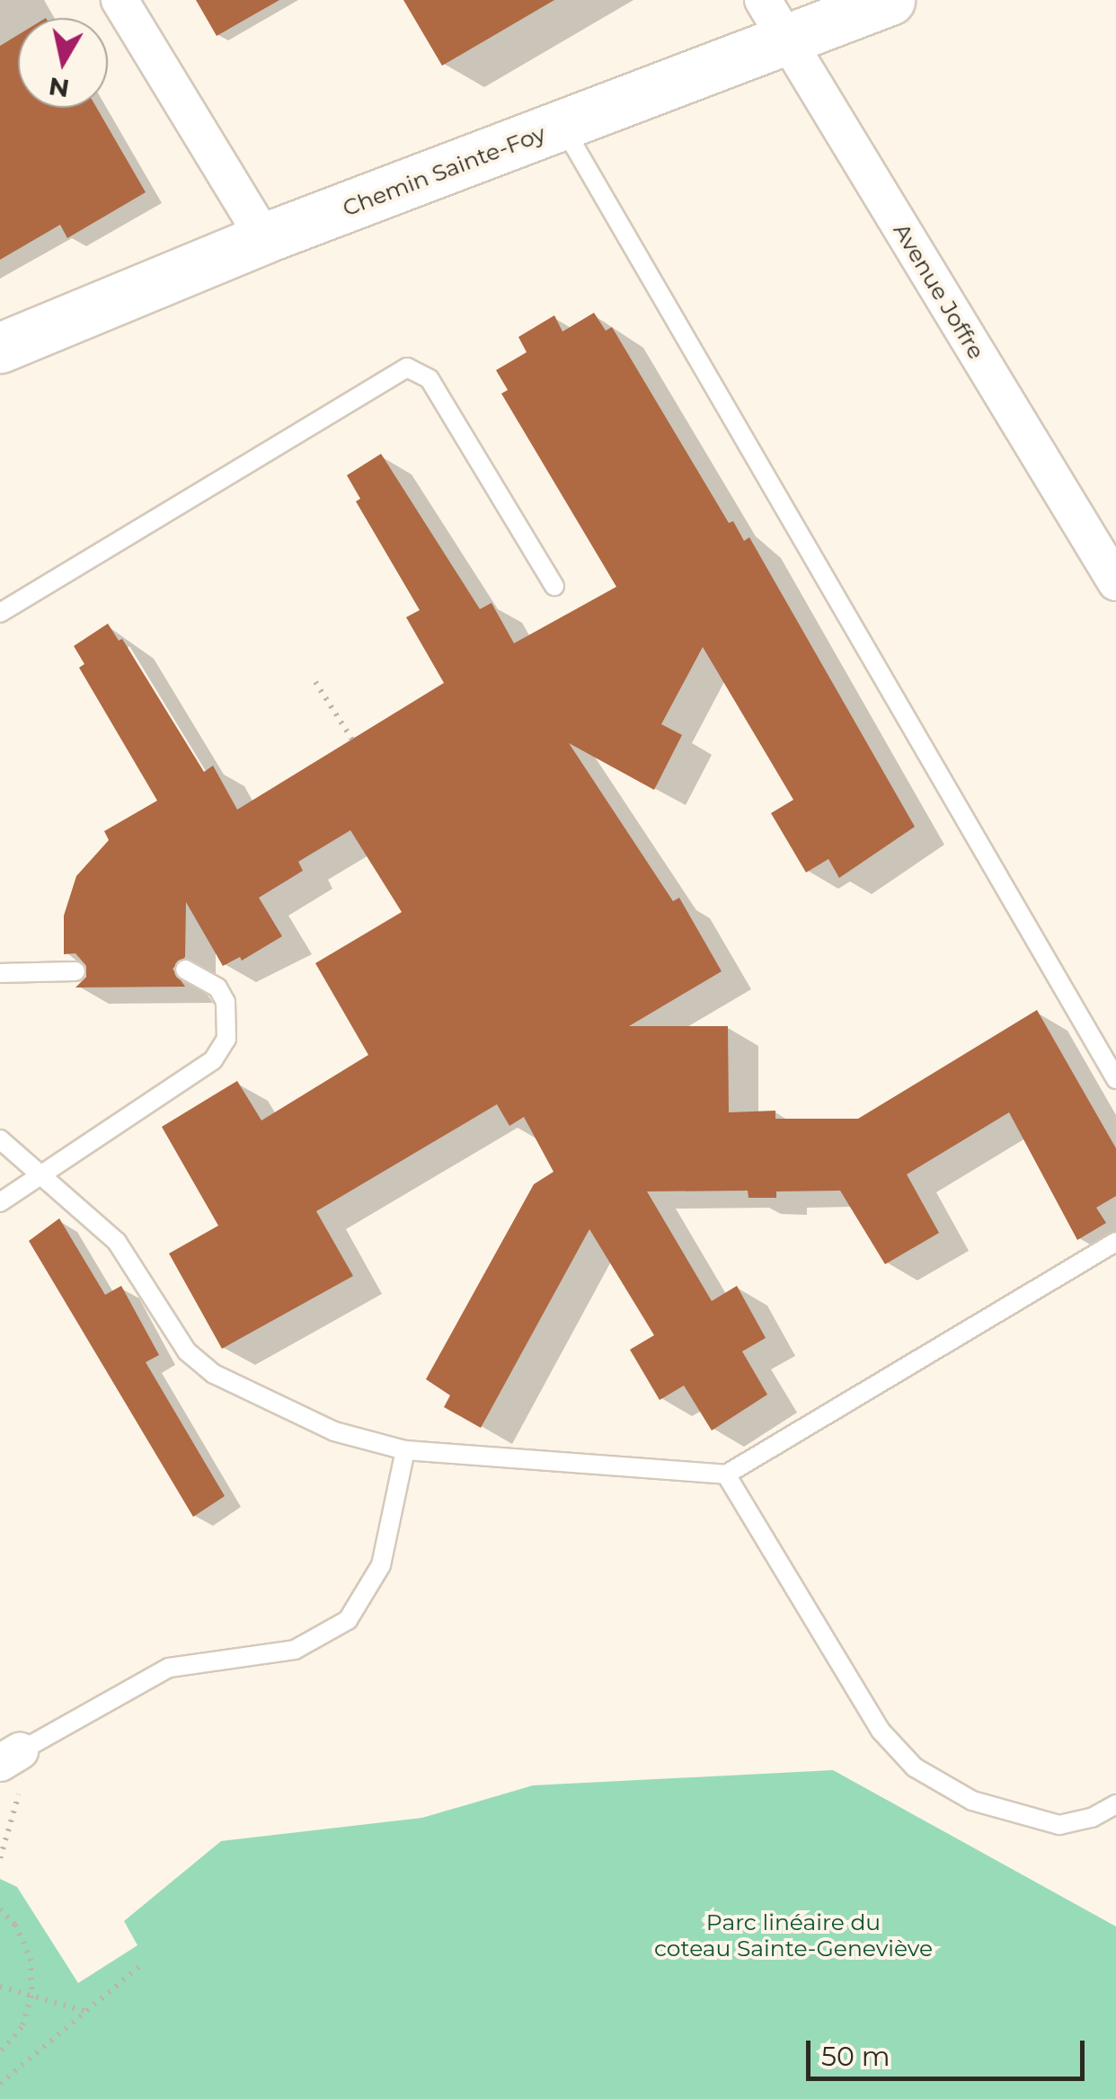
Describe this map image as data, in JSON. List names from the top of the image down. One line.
{"streets":{"main road":["Chemin Sainte-Foy"],"street":["Avenue Joffre"]},"crossings":[["Chemin Sainte-Foy","Avenue Joffre"]],"parks":["Parc linéaire du coteau Sainte-Geneviève"],"scale_bar":"50 m","north":"bottom"}
